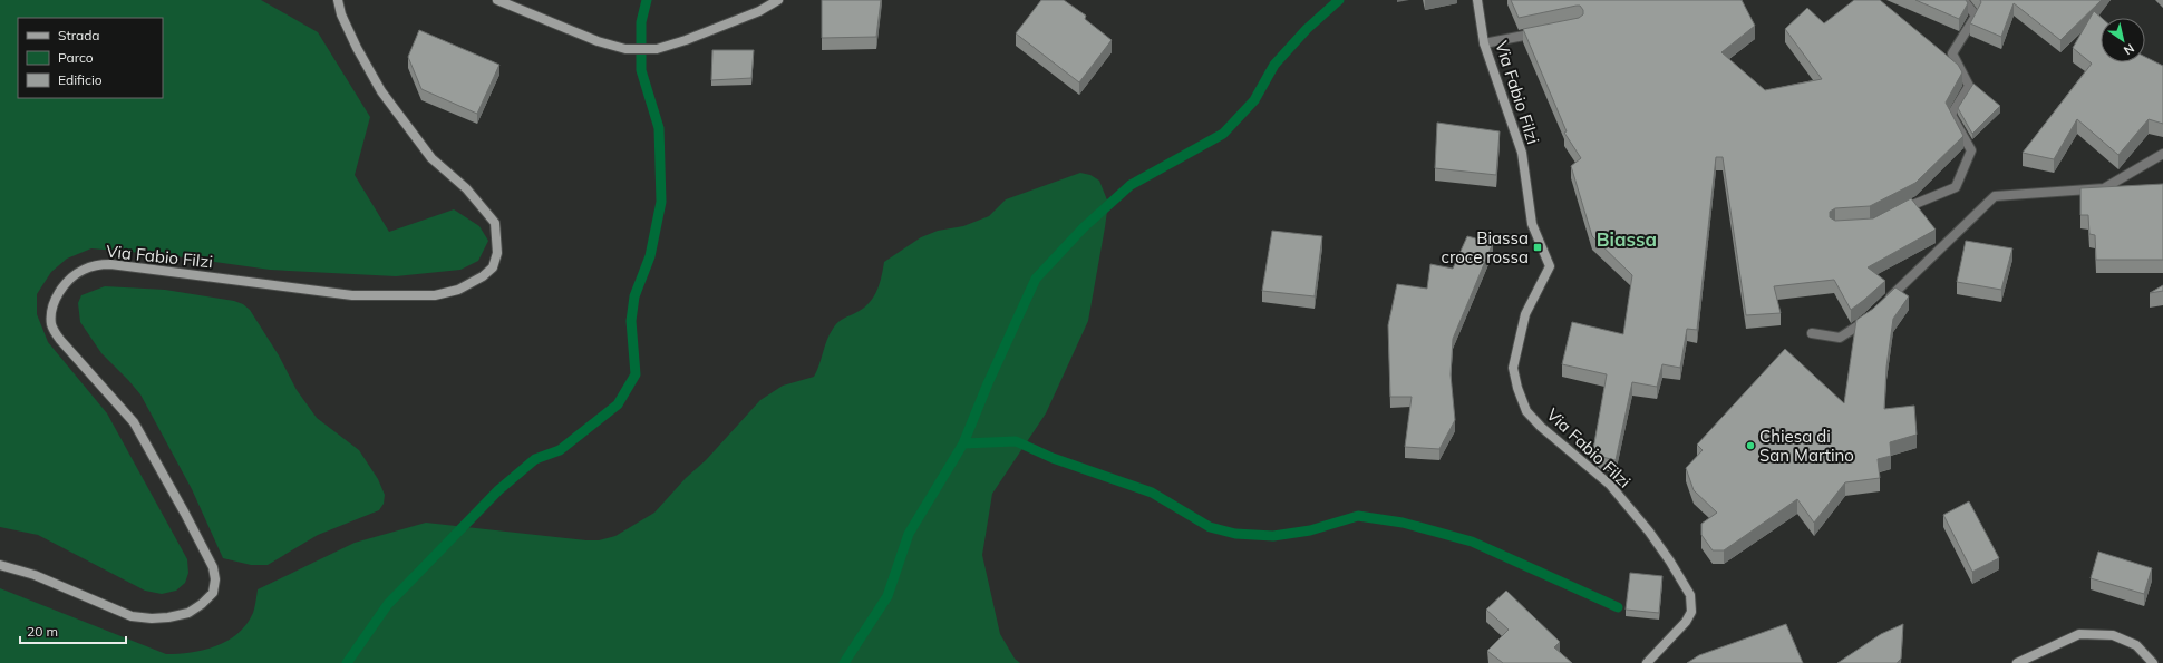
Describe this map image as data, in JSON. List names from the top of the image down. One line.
{"streets":{"street":["Via Fabio Filzi"]},"districts":["Biassa"],"places":{"transit":["Biassa croce rossa"],"other":["Chiesa di San Martino"]},"legend":["Strada","Parco","Edificio"],"scale_bar":"20 m","north":"bottom right"}
